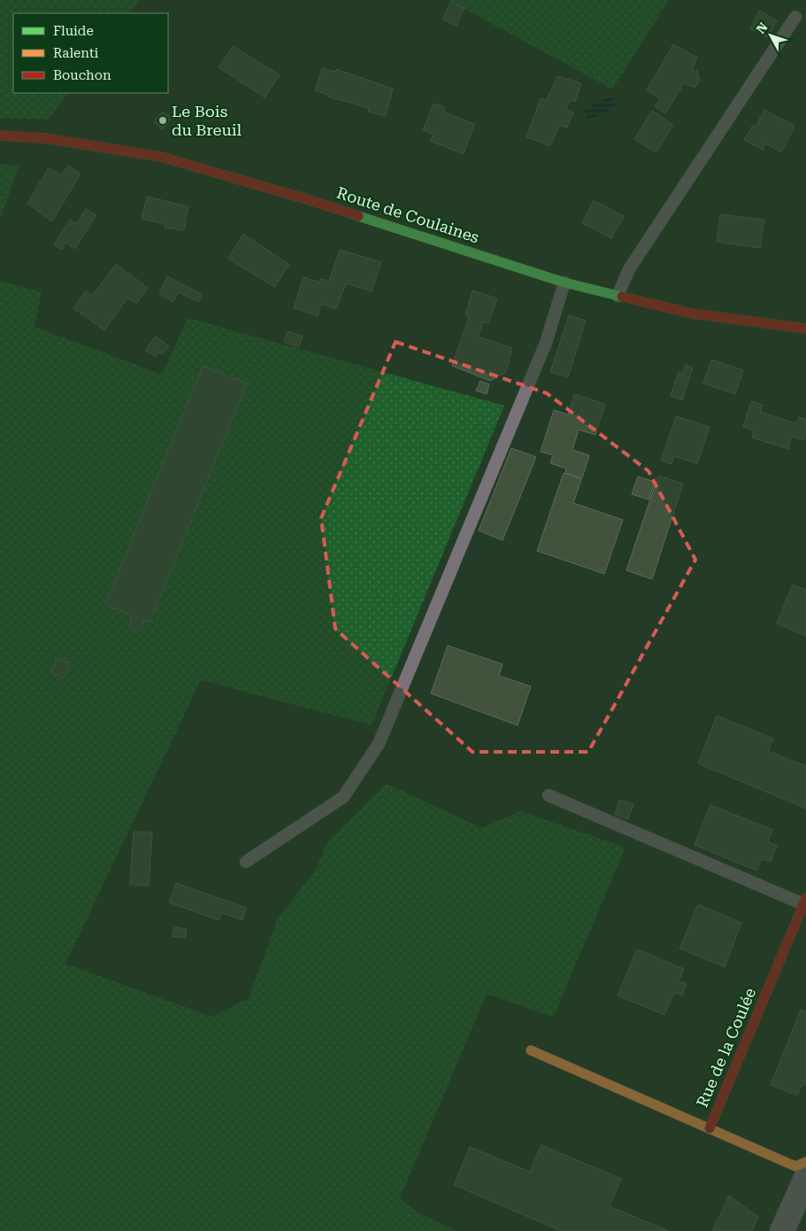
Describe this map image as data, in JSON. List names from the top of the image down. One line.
{"streets":{"street":["Route de Coulaines","Rue de la Coulée"]},"places":["Le Bois du Breuil"],"legend":["Fluide","Ralenti","Bouchon"],"north":"top left"}
